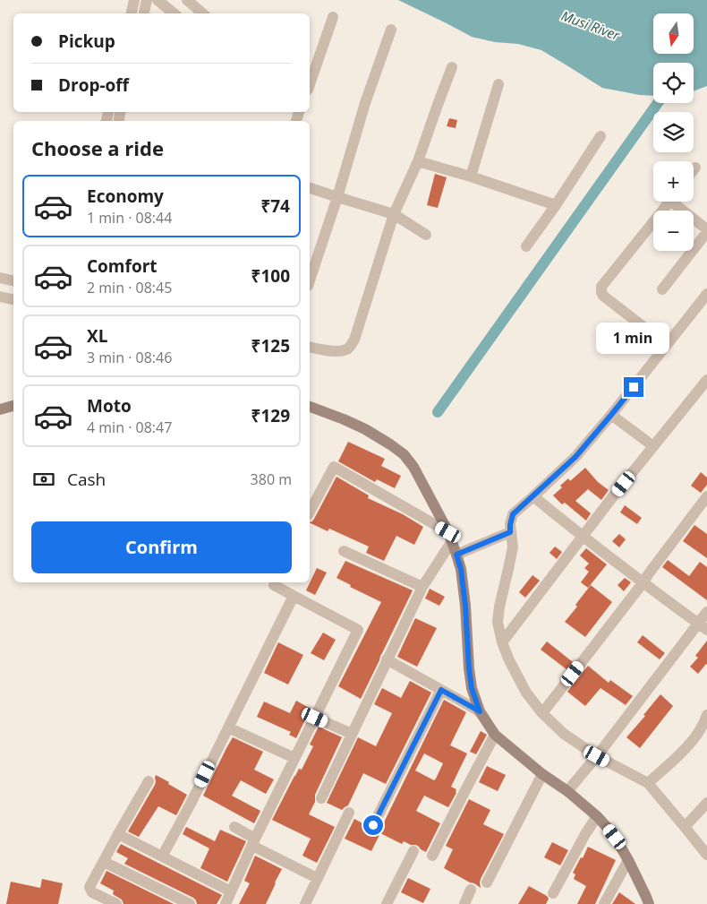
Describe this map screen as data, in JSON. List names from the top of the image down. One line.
{"water":["Musi River"],"north":"bottom","page":{"map_buttons":["+","−"],"banner":["Pickup","Drop-off"],"heading":"Choose a ride","list":[{"name":"Economy","note":"1 min · 08:44","value":"₹74"},{"name":"Comfort","note":"2 min · 08:45","value":"₹100"},{"name":"XL","note":"3 min · 08:46","value":"₹125"},{"name":"Moto","note":"4 min · 08:47","value":"₹129"}],"bubble":"1 min","pay":["Cash","380 m"],"buttons":"Confirm"}}
